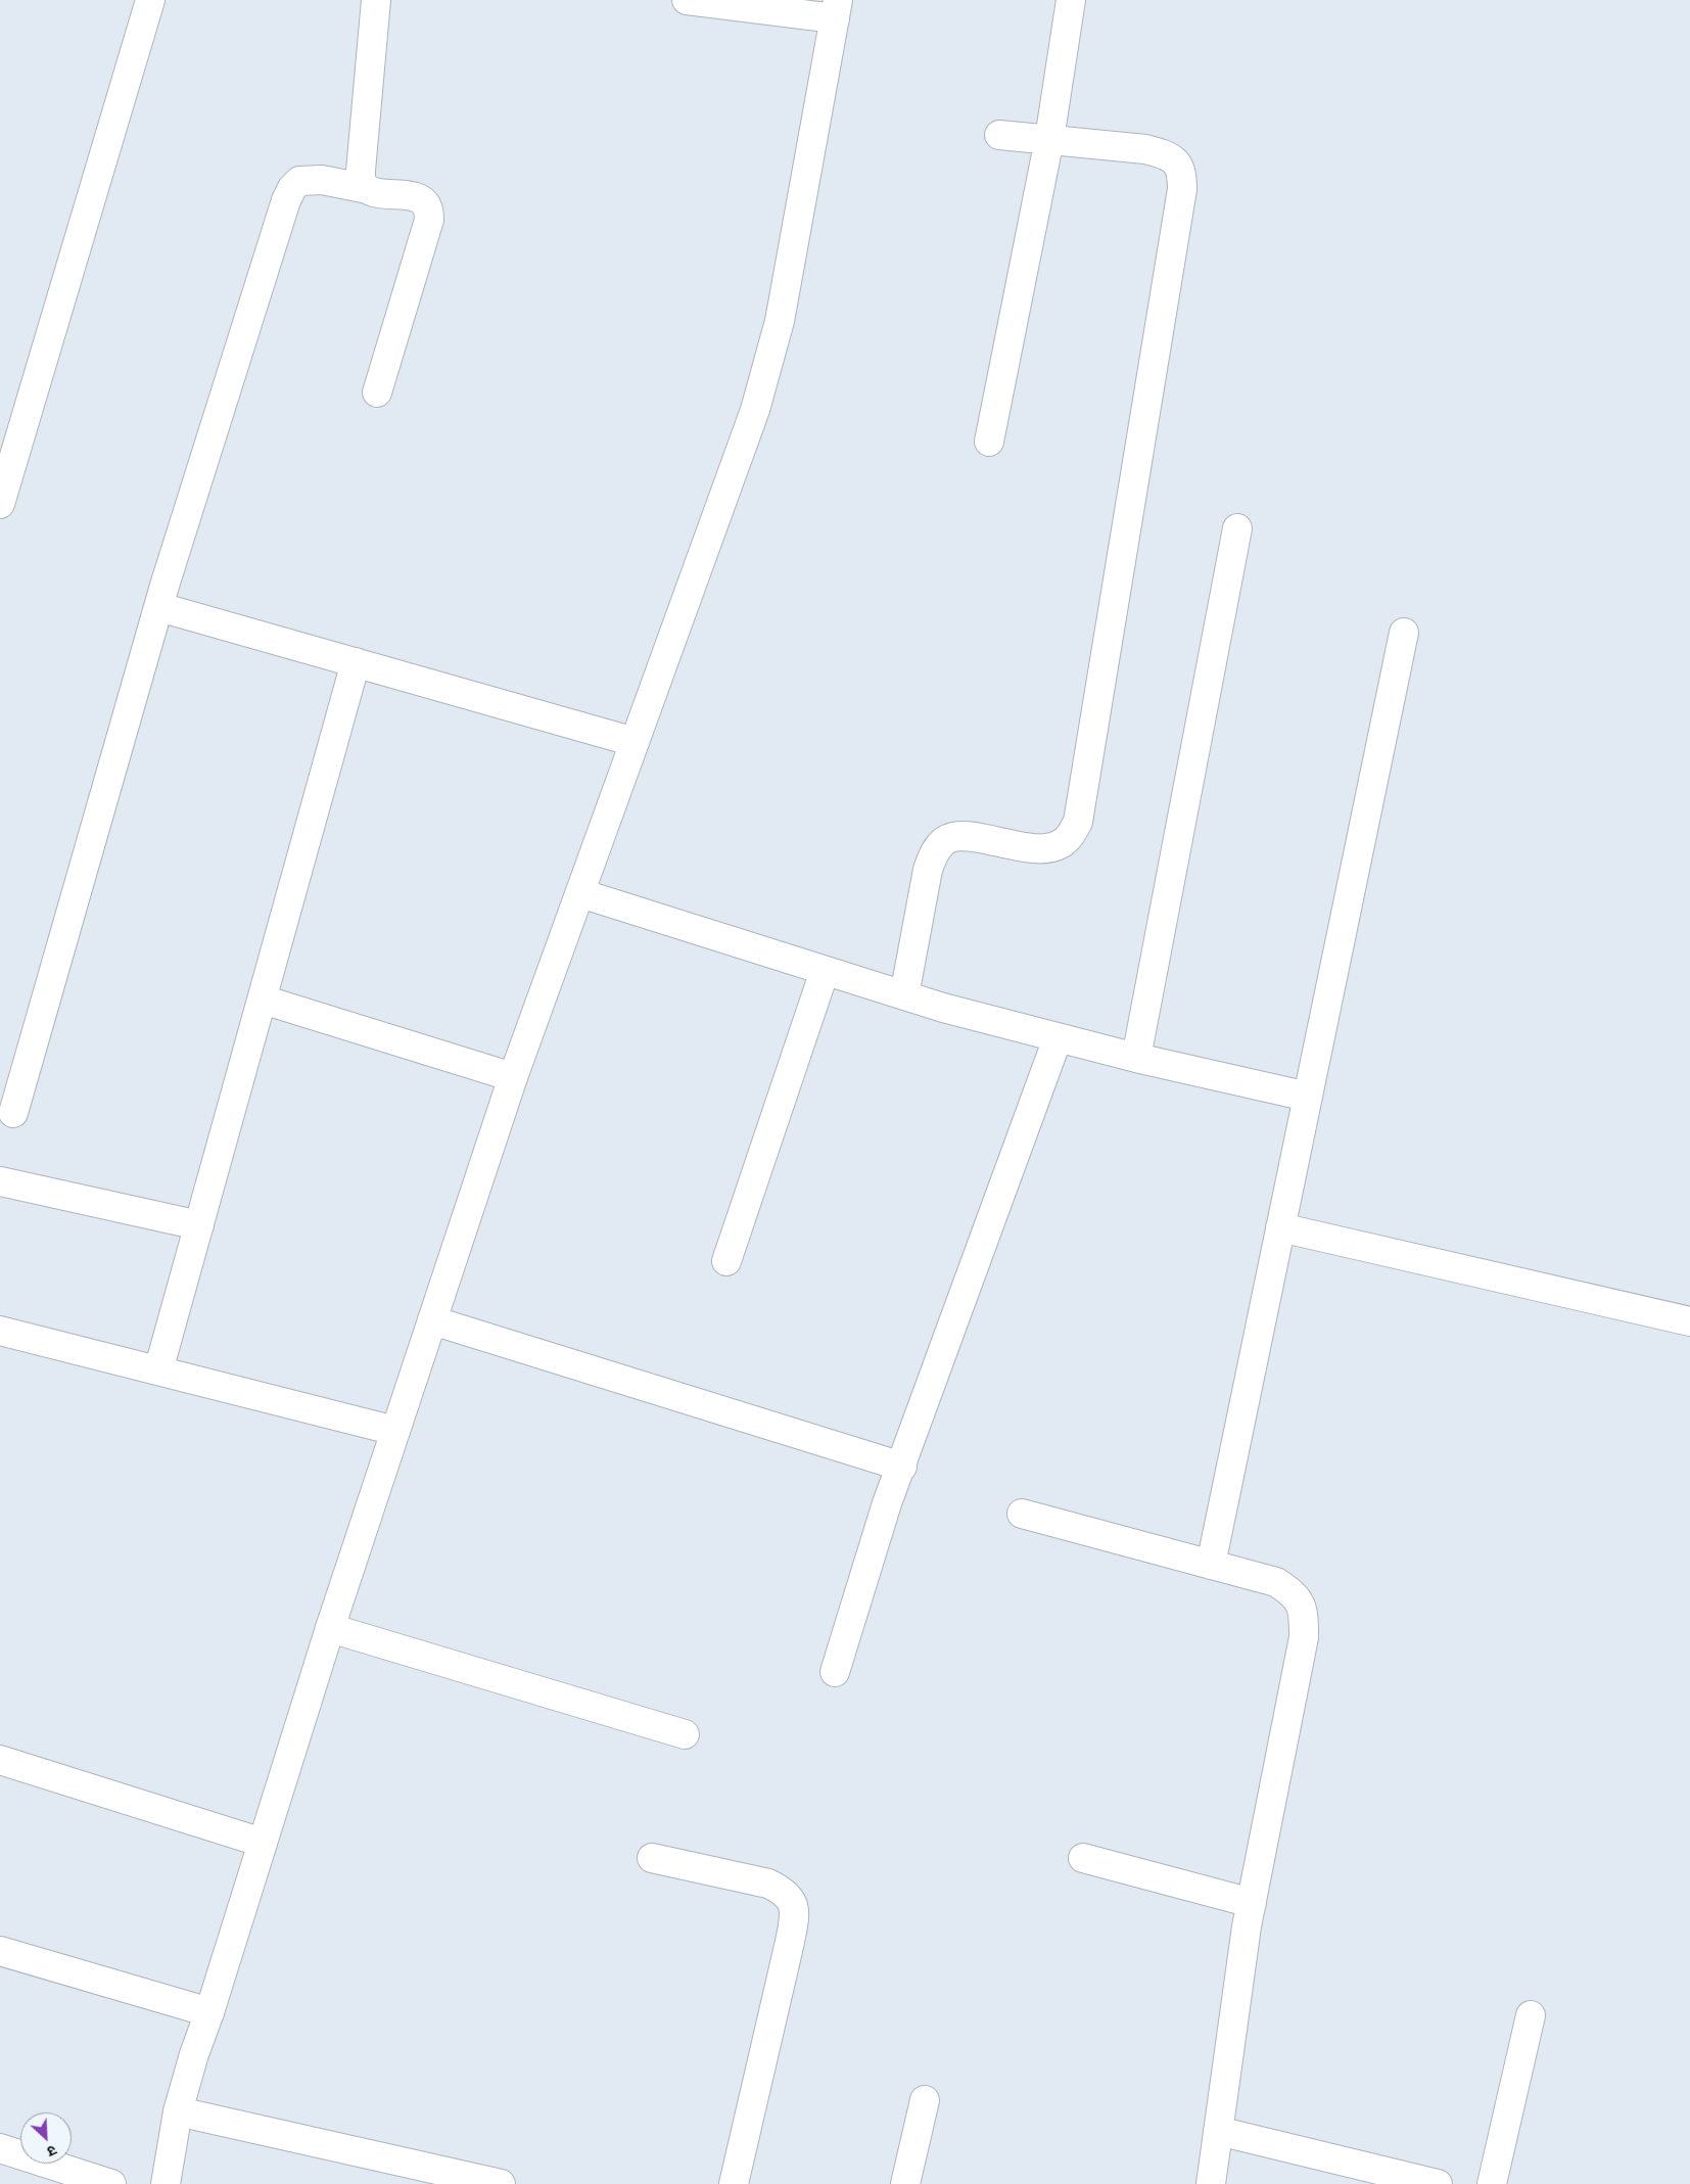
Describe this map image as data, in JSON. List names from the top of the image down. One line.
{"north":"bottom right"}
